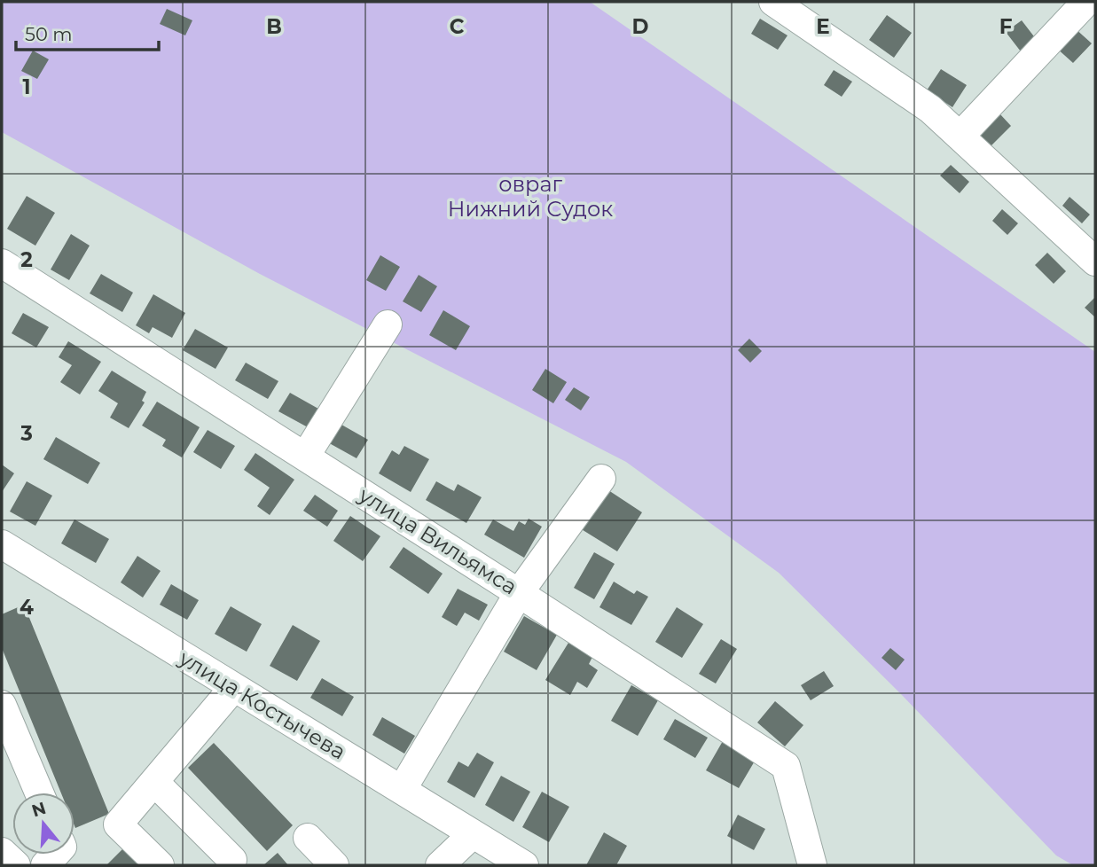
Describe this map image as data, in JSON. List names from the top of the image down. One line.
{"streets":{"street":["улица Вильямса","улица Костычева"]},"parks":["овраг Нижний Судок"],"scale_bar":"50 m","north":"top","grid":{"columns":["B","C","D","E","F"],"rows":["1","2","3","4"]}}
